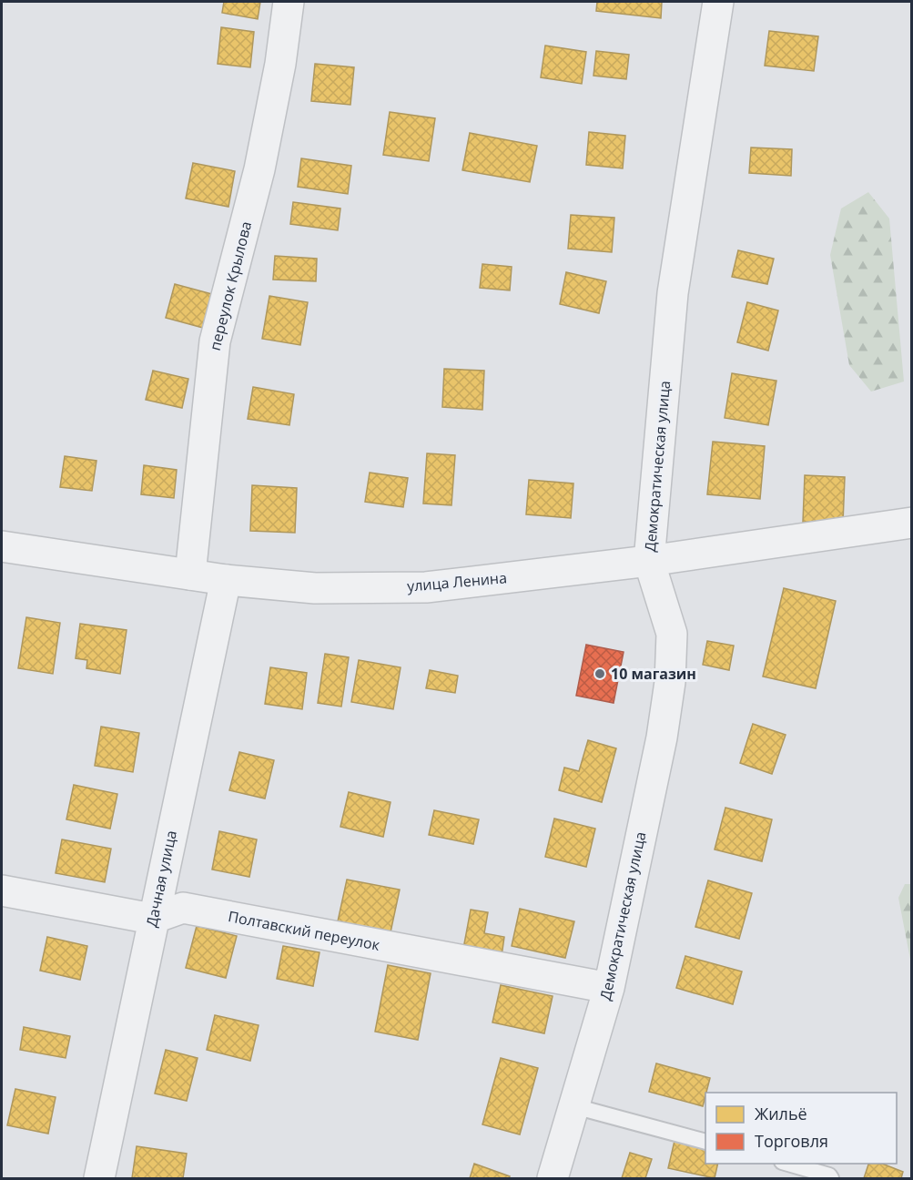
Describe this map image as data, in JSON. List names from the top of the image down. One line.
{"streets":{"street":["переулок Крылова","Демократическая улица","улица Ленина","Дачная улица","Полтавский переулок"]},"crossings":[["переулок Крылова","улица Ленина"],["Демократическая улица","улица Ленина"],["Демократическая улица","Полтавский переулок"],["улица Ленина","Дачная улица"],["Дачная улица","Полтавский переулок"]],"places":["10 магазин"],"legend":["Жильё","Торговля"]}
